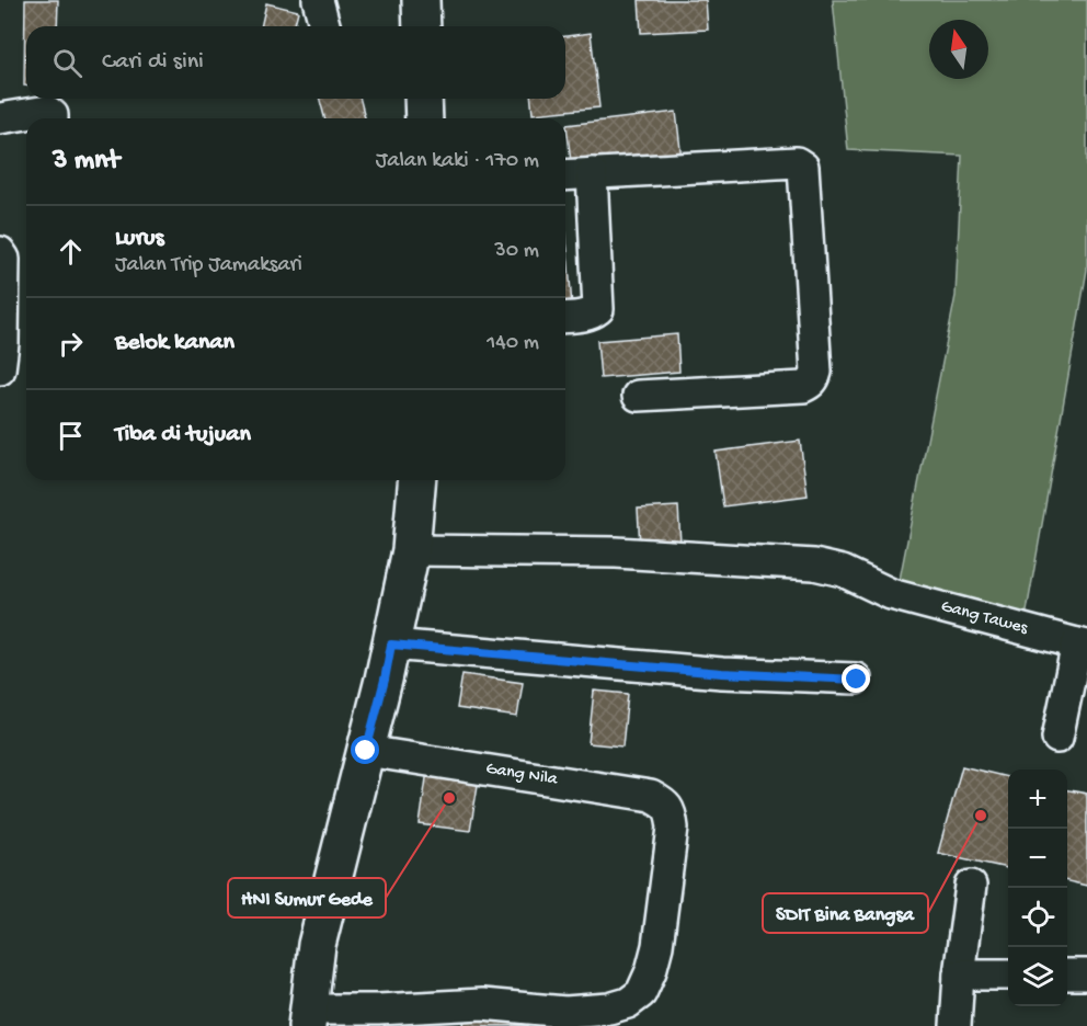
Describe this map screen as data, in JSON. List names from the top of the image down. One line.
{"streets":{"street":["Gang Tawes","Gang Nila"]},"places":["HNI Sumur Gede","SDIT Bina Bangsa"],"north":"top","page":{"search":"Cari di sini","heading":["3 mnt","Jalan kaki · 170 m"],"list":[["Lurus","Jalan Trip Jamaksari","30 m"],["Belok kanan","140 m"],"Tiba di tujuan"],"map_buttons":["+","−"]}}
